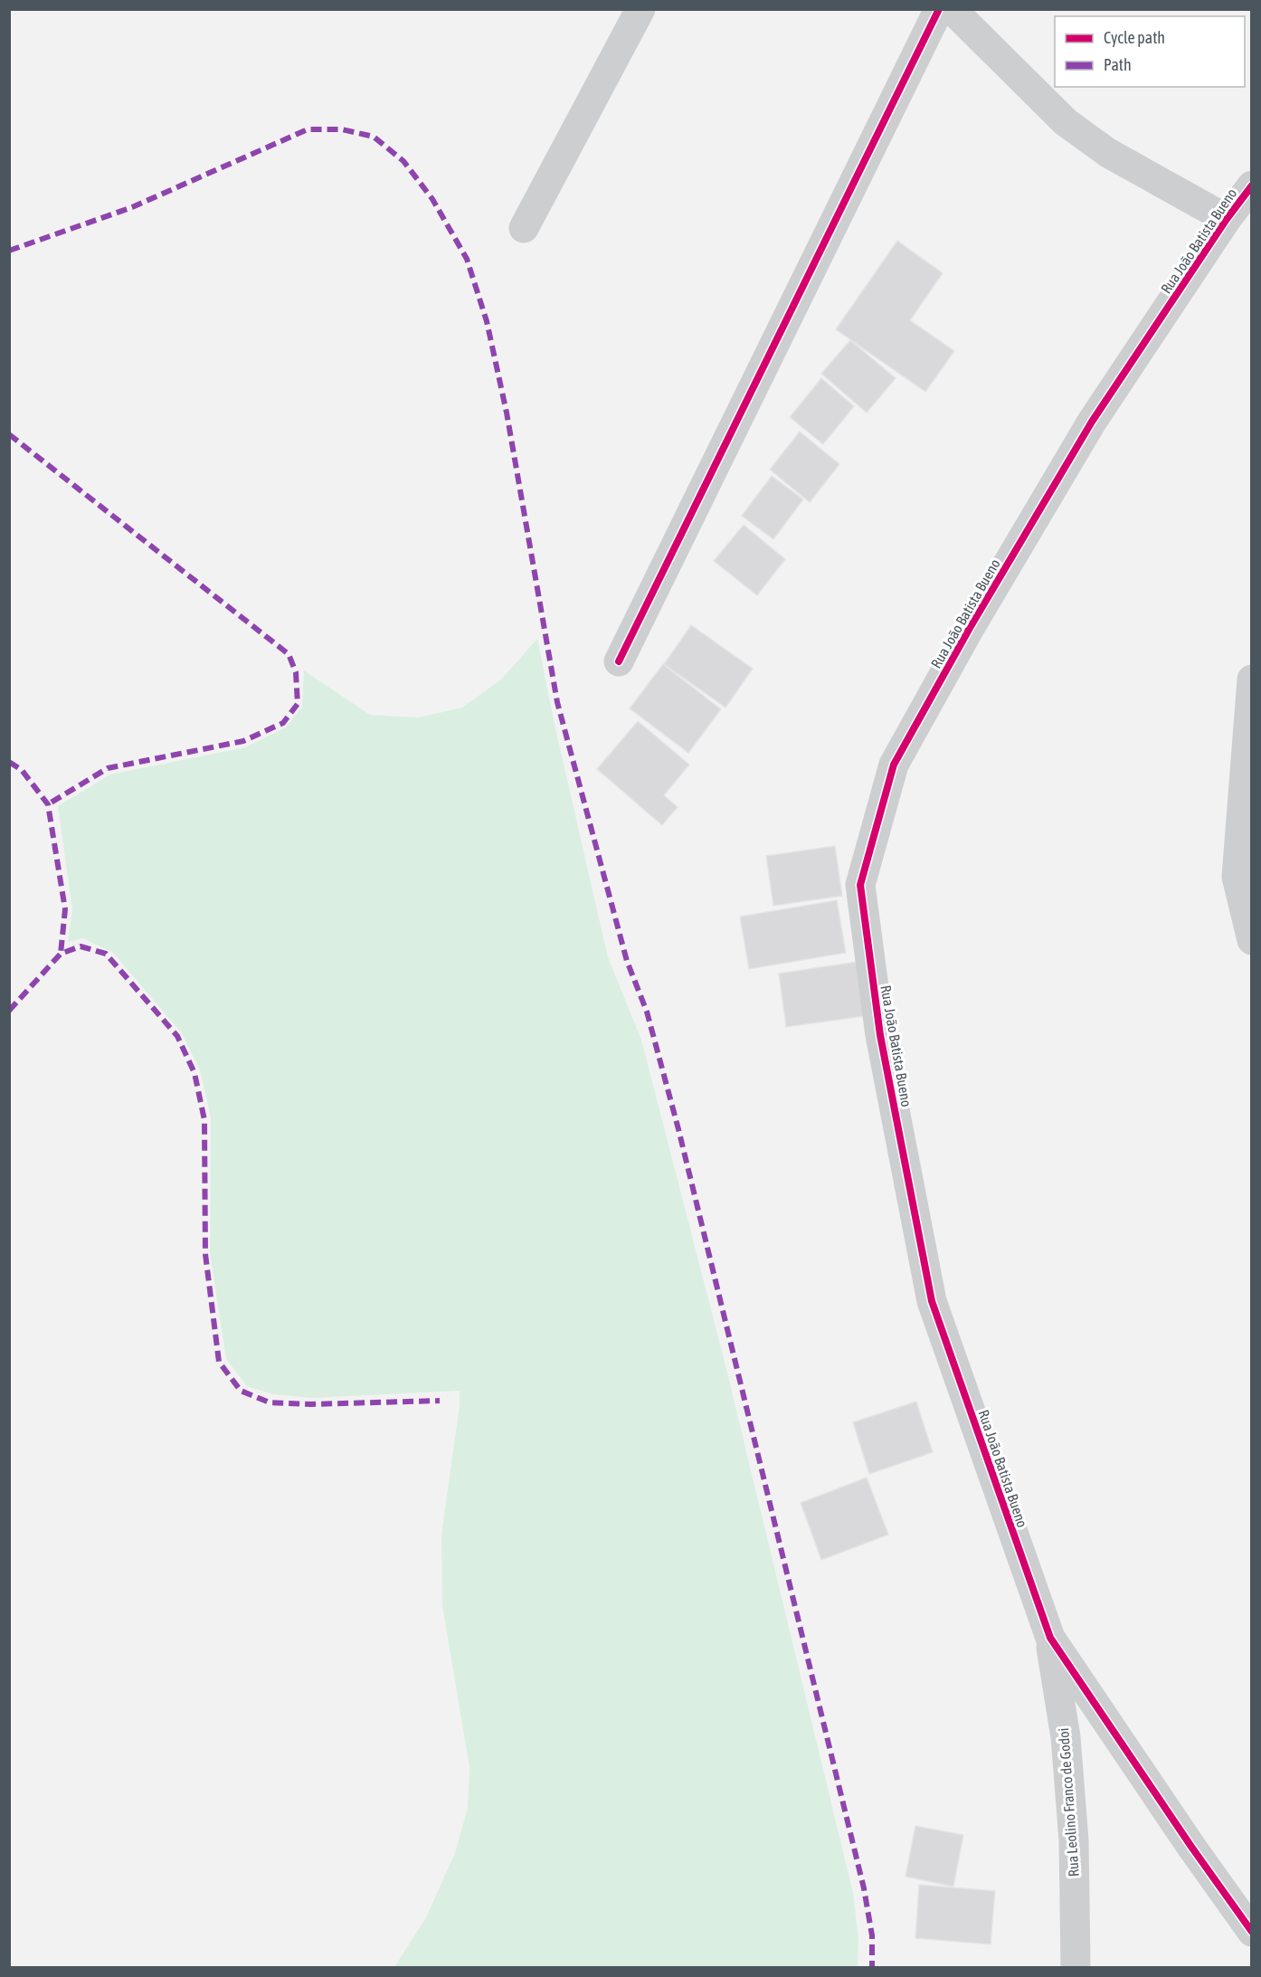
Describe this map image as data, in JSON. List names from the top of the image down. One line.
{"streets":{"street":["Rua João Batista Bueno","Rua Leolino Franco de Godoi"]},"crossings":[["Rua João Batista Bueno","Rua Leolino Franco de Godoi"]],"legend":["Cycle path","Path"]}
